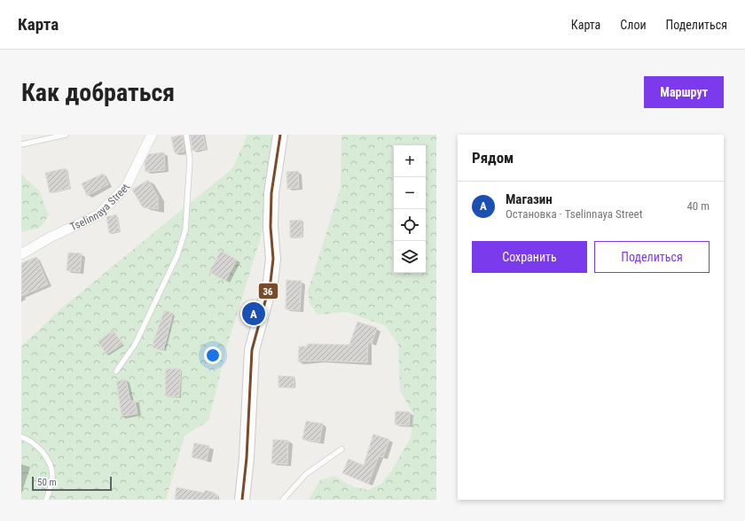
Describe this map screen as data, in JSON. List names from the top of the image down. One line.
{"streets":{"street":["Tselinnaya Street"]},"lines":["transit line 36"],"scale_bar":"50 m","page":{"header":"Карта","nav":["Карта","Слои","Поделиться"],"buttons":["Маршрут",["Сохранить","Поделиться"]],"title":"Как добраться","heading":"Рядом","map_buttons":["+","−"],"list":[{"mark":"A","name":"Магазин","note":"Остановка · Tselinnaya Street","value":"40 m"}],"pins":"A","scale":"50 m"}}
